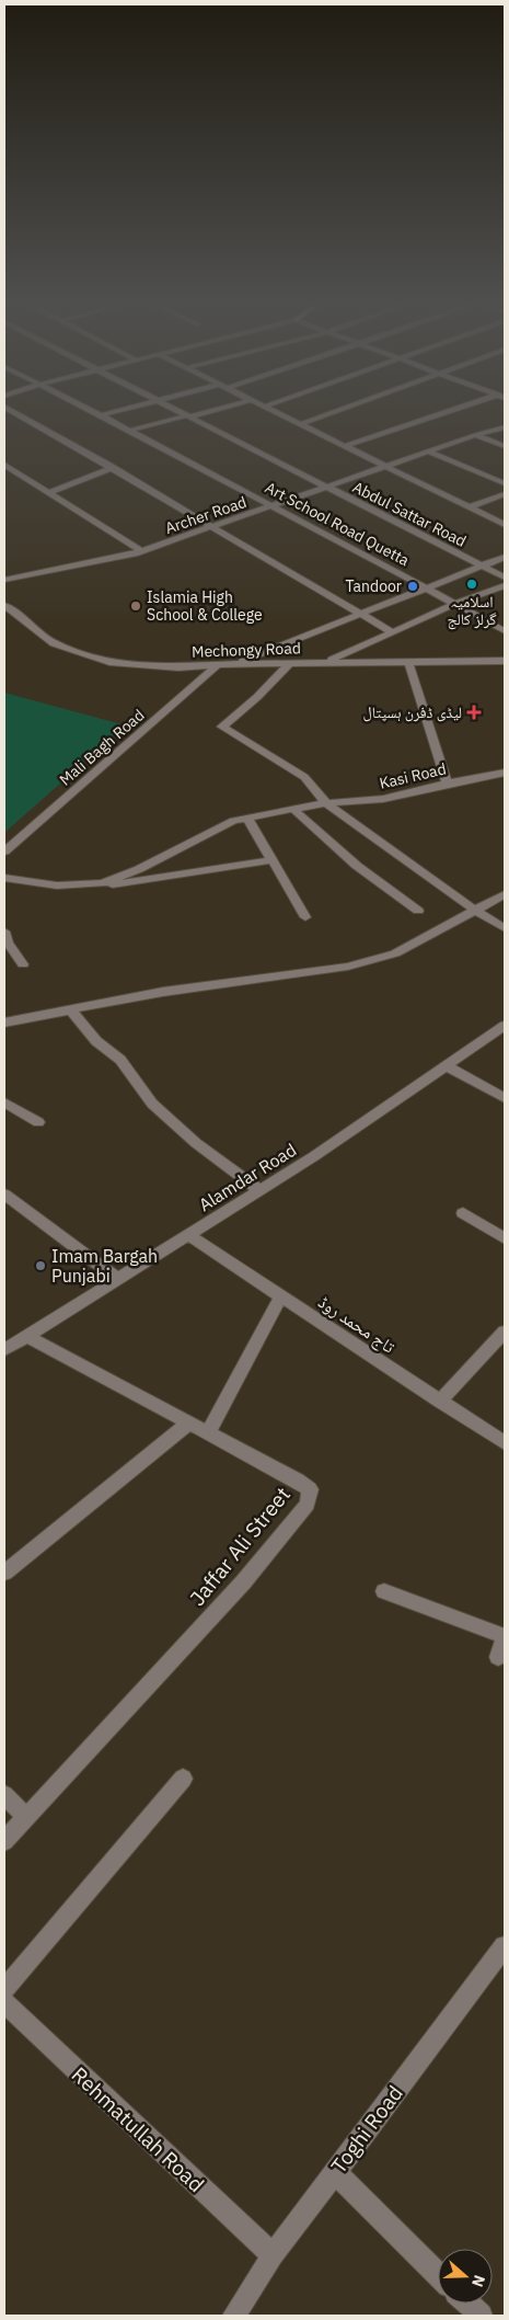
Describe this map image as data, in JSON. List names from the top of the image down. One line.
{"streets":{"street":["Abdul Sattar Road","Archer Road","Art School Road Quetta","Mechongy Road","Mali Bagh Road","Kasi Road","Alamdar Road","تاج محمد روڈ","Jaffar Ali Street","Rehmatullah Road","Toghi Road"]},"crossings":[["Abdul Sattar Road","Archer Road"],["Archer Road","Art School Road Quetta"],["Mechongy Road","Mali Bagh Road"],["Alamdar Road","تاج محمد روڈ"],["Alamdar Road","Jaffar Ali Street"],["Rehmatullah Road","Toghi Road"]],"places":{"other":["اسلامیہ گرلز کالج","Tandoor","Islamia High School & College","Imam Bargah Punjabi"],"health":["لیڈی ڈفرن ہسپتال"]},"north":"right"}
